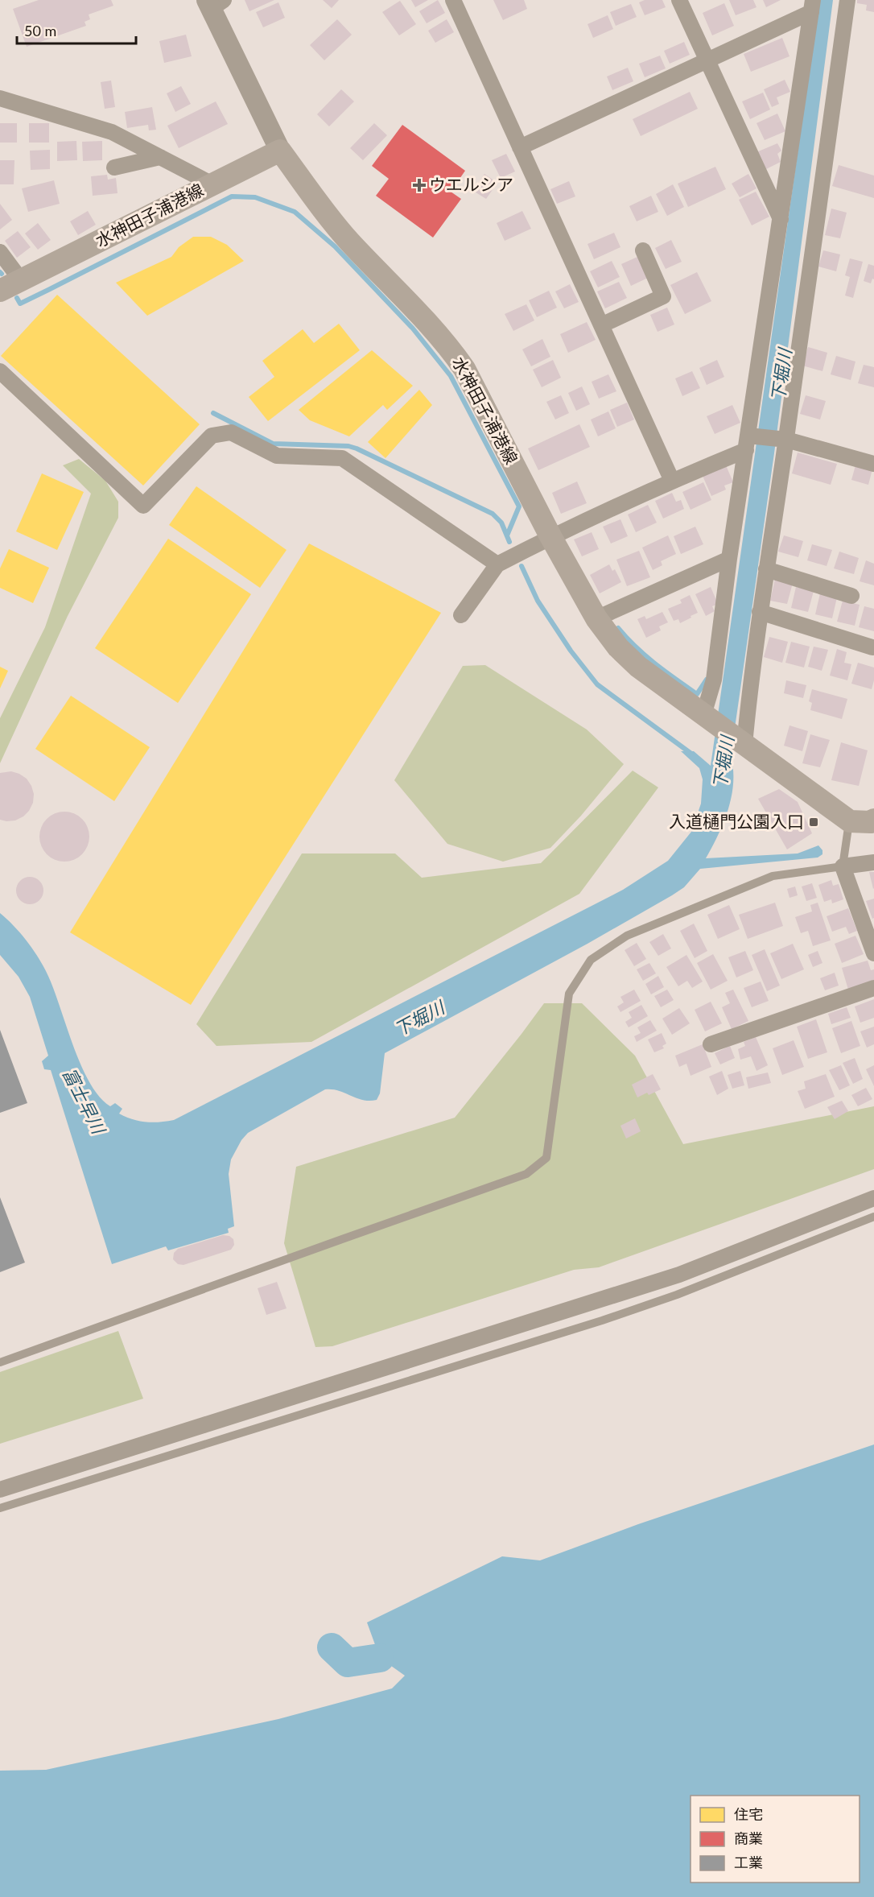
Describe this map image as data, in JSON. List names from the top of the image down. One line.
{"streets":{"main road":["水神田子浦港線"]},"water":["下堀川","富士早川"],"places":{"health":["ウエルシア"],"transit":["入道樋門公園入口"]},"legend":["住宅","商業","工業"],"scale_bar":"50 m"}
